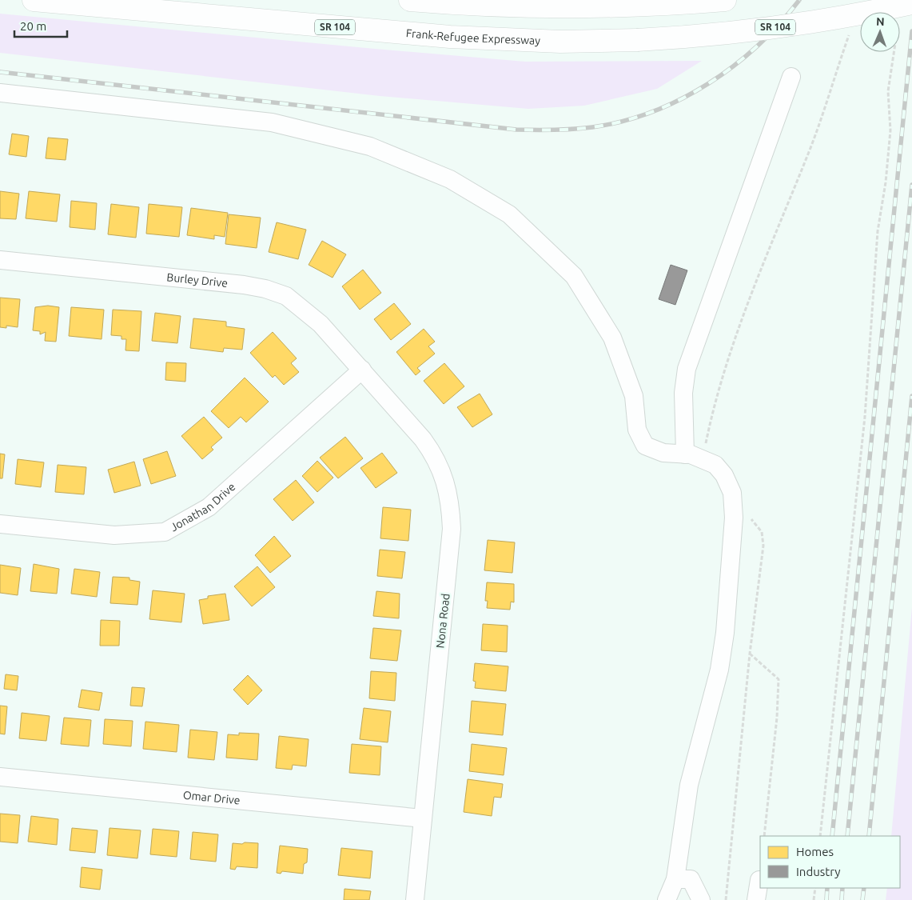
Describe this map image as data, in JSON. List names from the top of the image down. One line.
{"streets":{"highway":["SR 104","Frank-Refugee Expressway"],"street":["Burley Drive","Jonathan Drive","Nona Road","Omar Drive"]},"crossings":[["Burley Drive","Jonathan Drive"],["Burley Drive","Nona Road"],["Jonathan Drive","Nona Road"],["Nona Road","Omar Drive"]],"legend":["Homes","Industry"],"scale_bar":"20 m","north":"top"}
